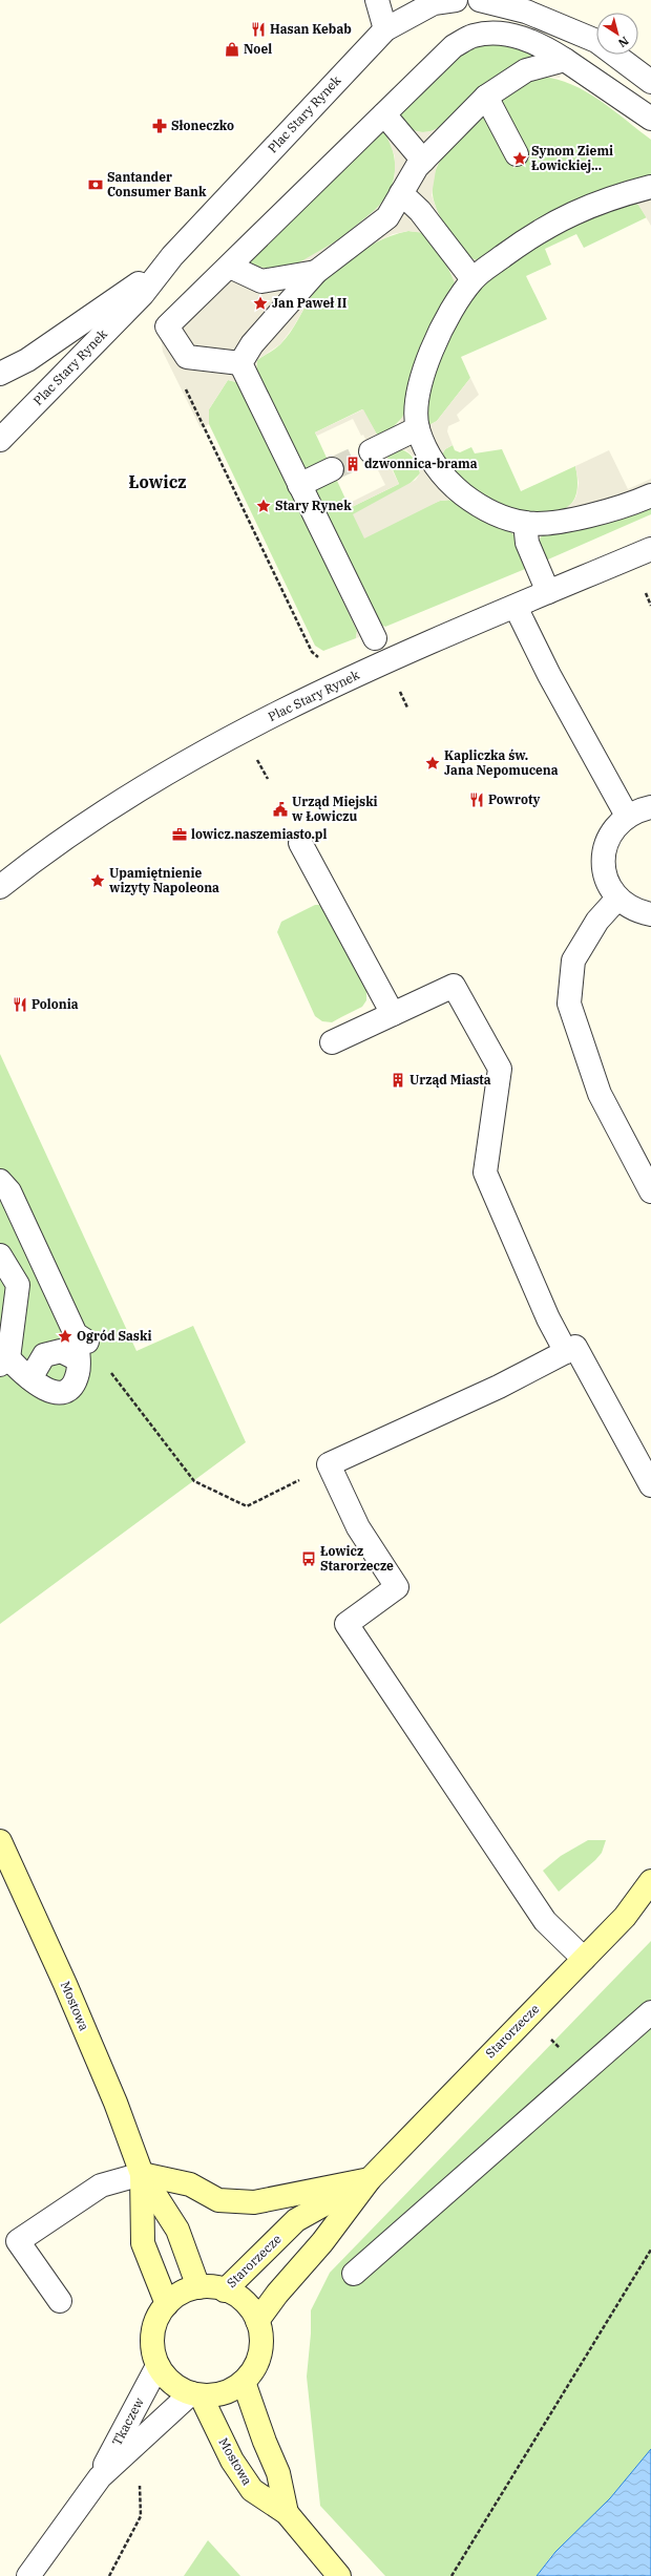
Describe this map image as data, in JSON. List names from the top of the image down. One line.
{"streets":{"street":["Plac Stary Rynek","Mostowa","Starorzecze","Tkaczew"]},"crossings":[["Mostowa","Starorzecze"],["Mostowa","Tkaczew"],["Starorzecze","Tkaczew"]],"districts":["Łowicz"],"places":{"restaurant":["Hasan Kebab","Powroty","Polonia"],"shop":["Noel"],"pharmacy":["Słoneczko"],"place":["Synom Ziemi Łowickiej...","Jan Paweł II","Stary Rynek","Kapliczka św. Jana Nepomucena","Upamiętnienie wizyty Napoleona","Ogród Saski"],"bank":["Santander Consumer Bank"],"building":["dzwonnica-brama","Urząd Miasta"],"public building":["Urząd Miejski w Łowiczu"],"office":["lowicz.naszemiasto.pl"],"bus stop":["Łowicz Starorzecze"]},"north":"bottom right"}
